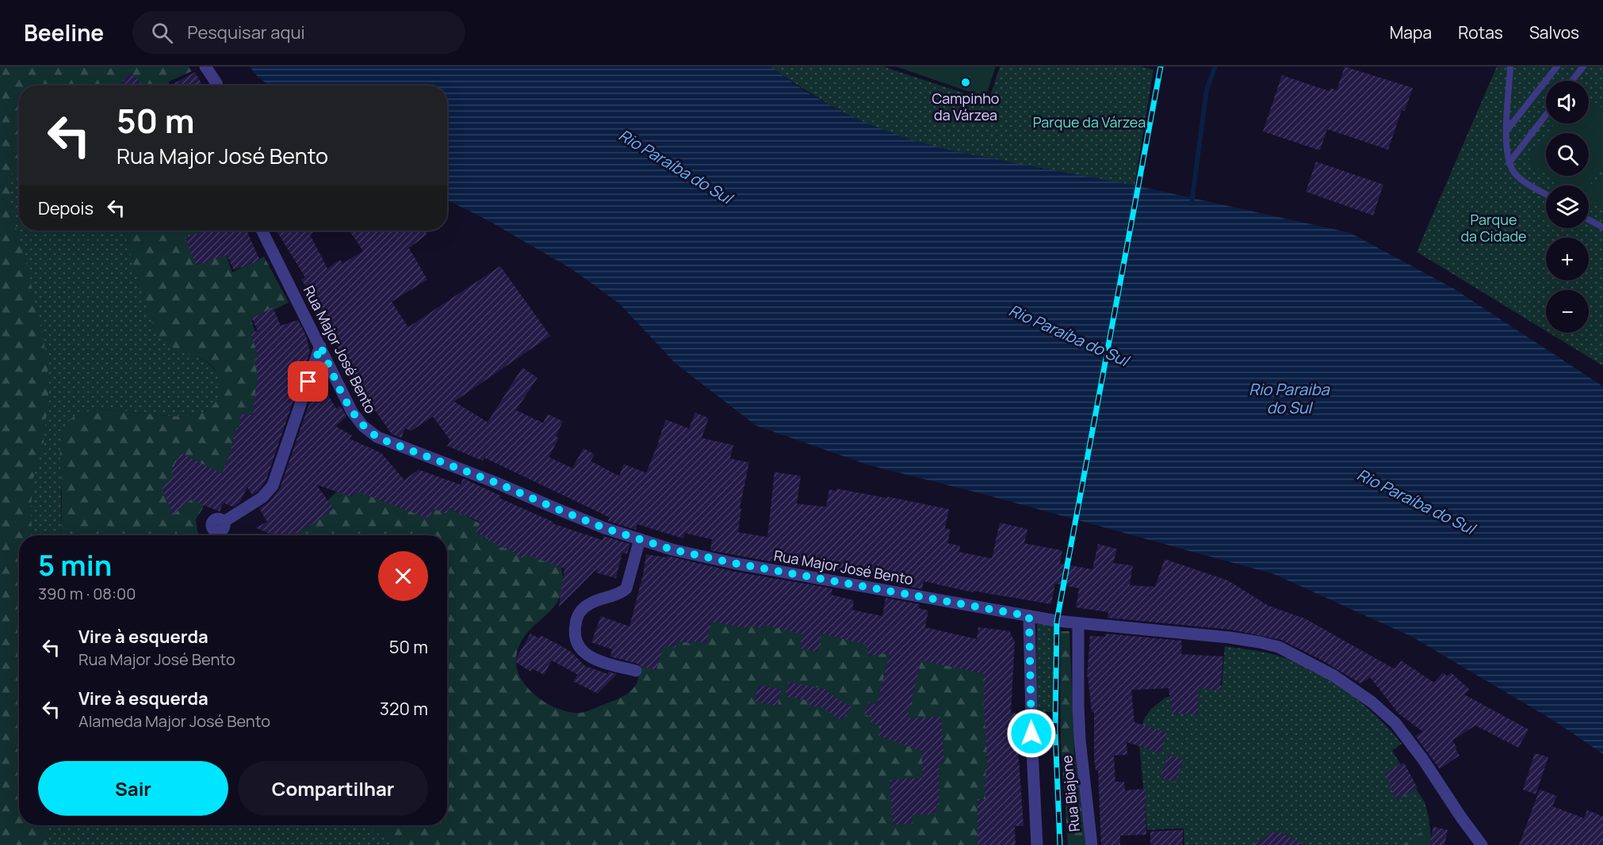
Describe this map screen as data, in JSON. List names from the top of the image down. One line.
{"streets":{"street":["Rua Major José Bento","Rua Biajone"]},"crossings":[["Rua Major José Bento","Rua Biajone"]],"water":["Rio Paraíba do Sul","Rio Paraiba do Sul"],"parks":["Parque da Várzea","Parque da Cidade"],"places":["Campinho da Várzea"],"page":{"header":"Beeline","search":"Pesquisar aqui","nav":["Mapa","Rotas","Salvos"],"map_buttons":["+","−"],"turn":["50 m","Rua Major José Bento"],"then":"Depois","heading":["5 min","390 m · 08:00"],"list":[{"name":"Vire à esquerda","note":"Rua Major José Bento","value":"50 m"},{"name":"Vire à esquerda","note":"Alameda Major José Bento","value":"320 m"}],"buttons":["Sair","Compartilhar"]}}
